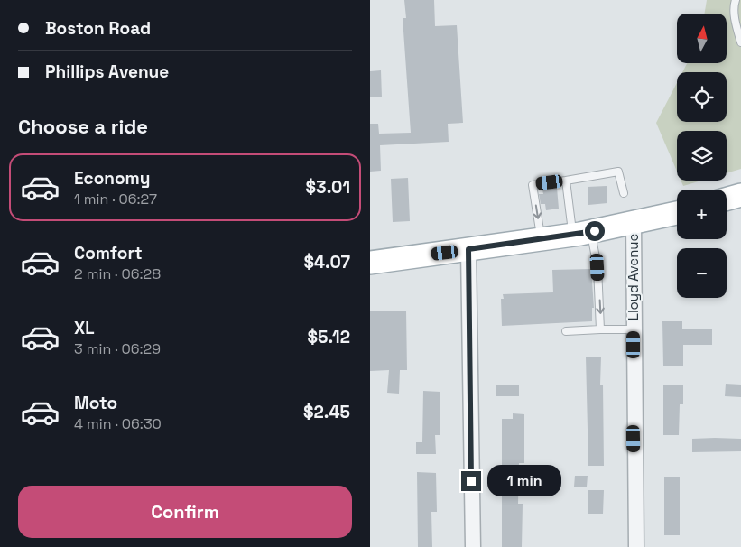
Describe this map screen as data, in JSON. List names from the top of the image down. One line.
{"streets":{"street":["Lloyd Avenue"]},"north":"top","page":{"banner":["Boston Road","Phillips Avenue"],"map_buttons":["+","−"],"heading":"Choose a ride","list":[{"name":"Economy","note":"1 min · 06:27","value":"$3.01"},{"name":"Comfort","note":"2 min · 06:28","value":"$4.07"},{"name":"XL","note":"3 min · 06:29","value":"$5.12"},{"name":"Moto","note":"4 min · 06:30","value":"$2.45"}],"bubble":"1 min","buttons":"Confirm"}}
